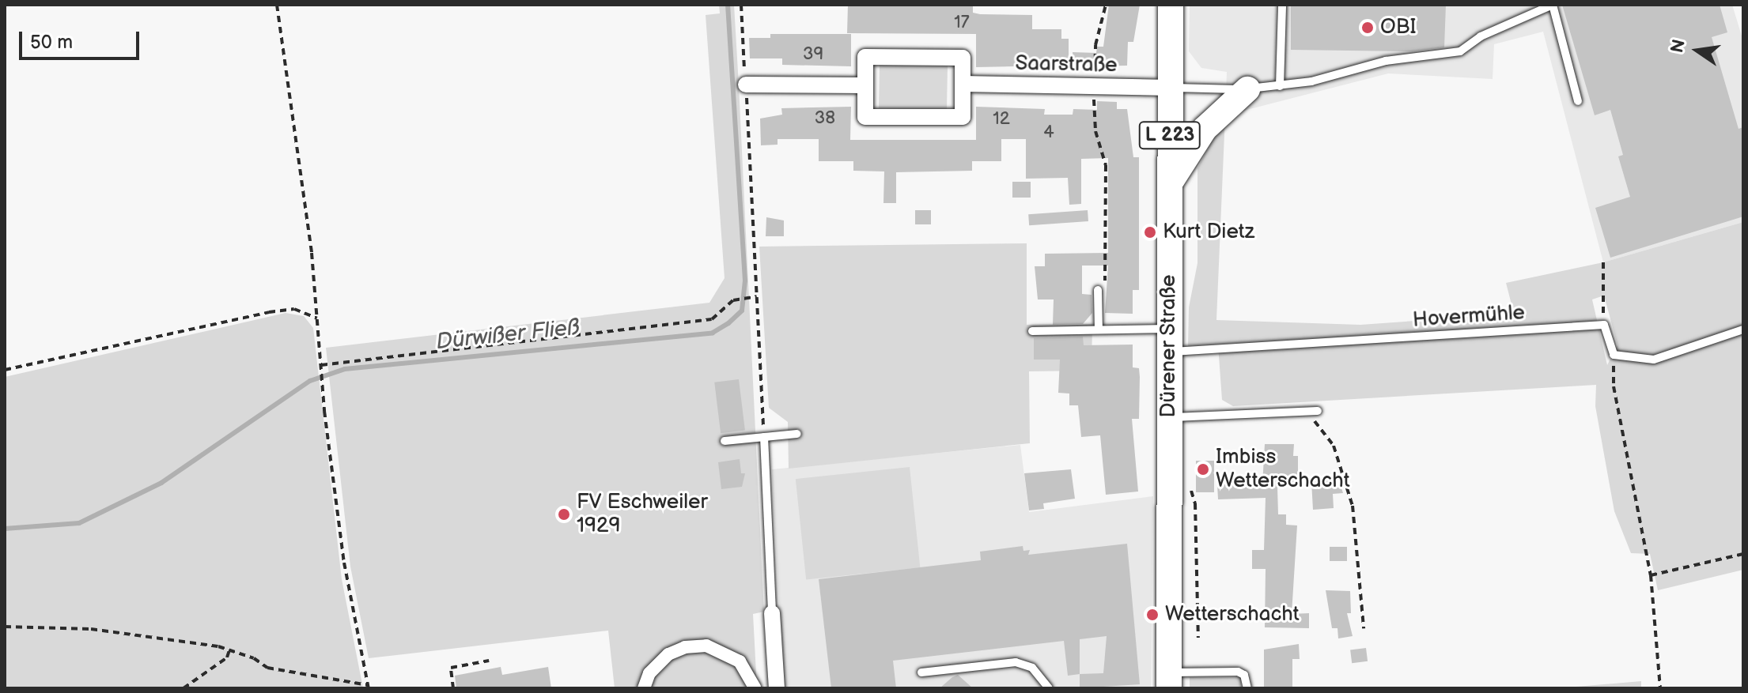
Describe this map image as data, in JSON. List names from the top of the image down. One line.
{"streets":{"main road":["L 223","Dürener Straße"],"street":["Saarstraße"],"lane":["Hovermühle"]},"crossings":[["Saarstraße","Dürener Straße"],["Hovermühle","Dürener Straße"]],"water":["Dürwißer Fließ"],"places":["OBI","Kurt Dietz","Imbiss Wetterschacht","FV Eschweiler 1929","Wetterschacht"],"house_numbers":["17","39","38","12","4"],"scale_bar":"50 m","north":"left"}
